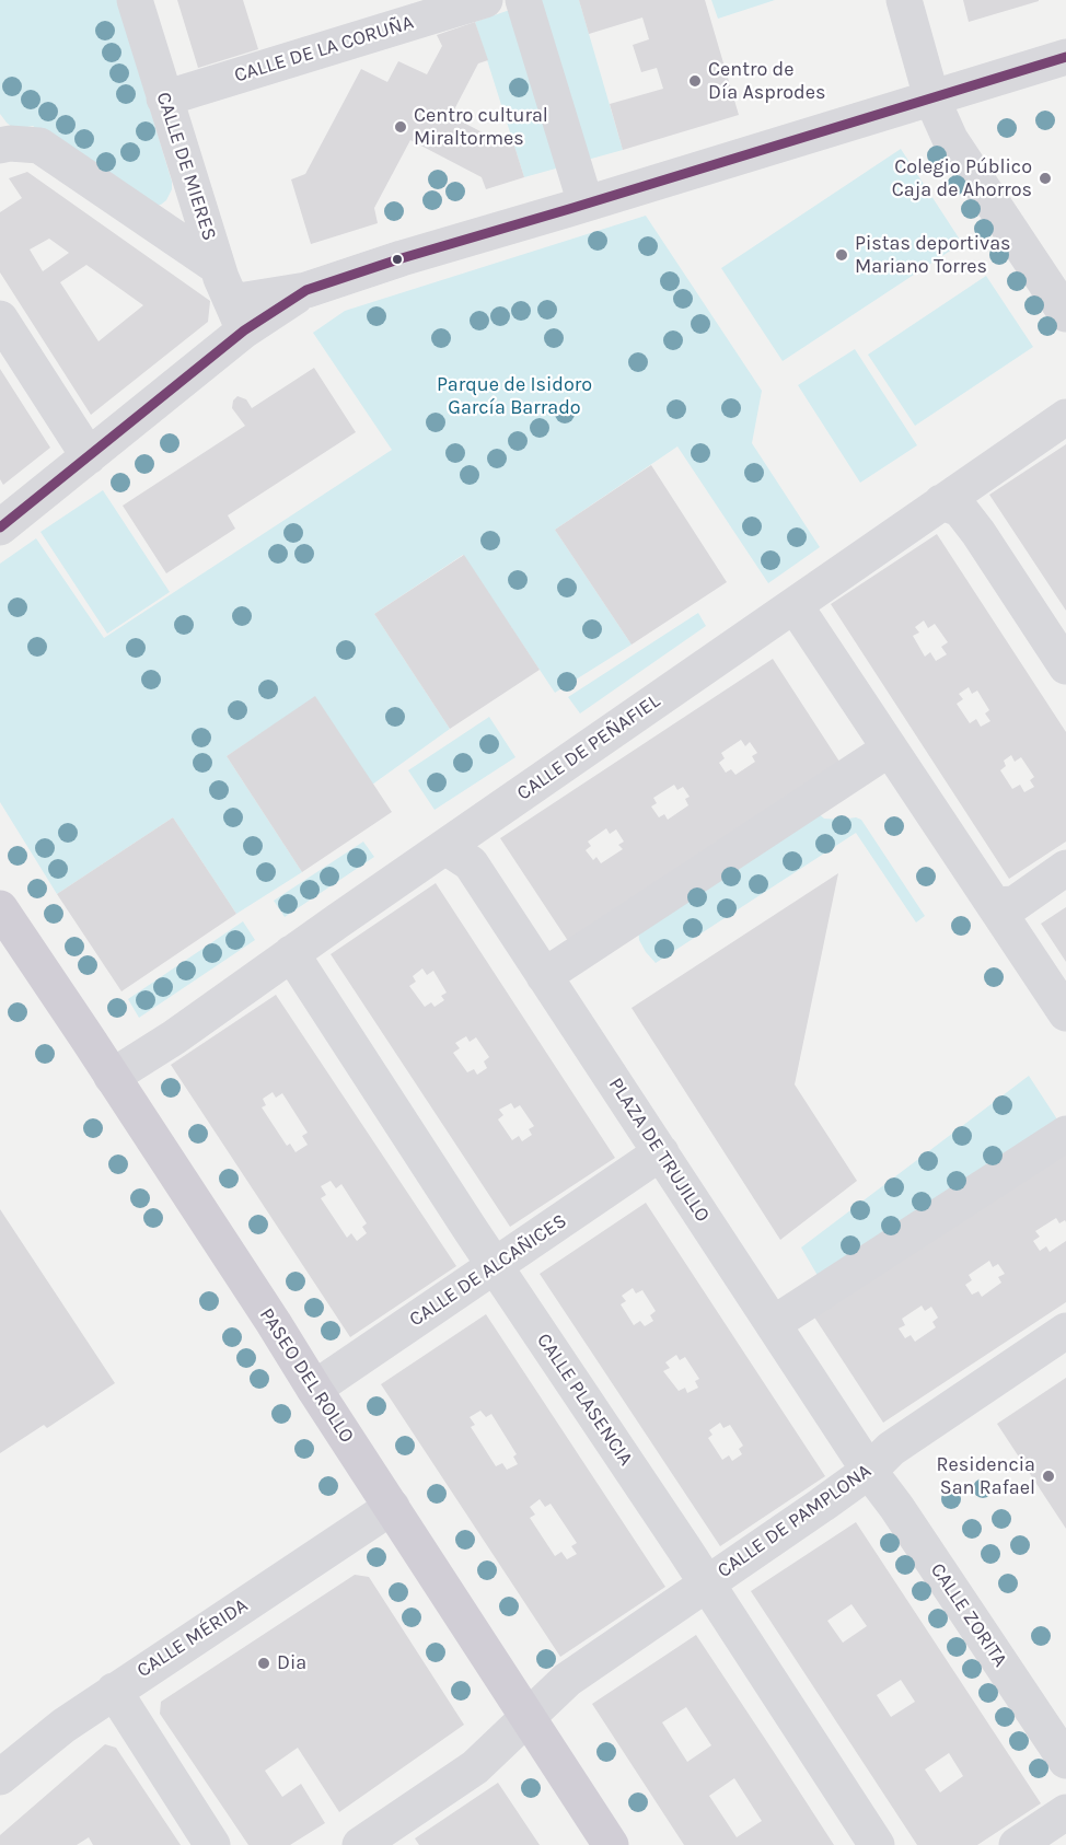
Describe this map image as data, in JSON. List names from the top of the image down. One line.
{"streets":{"main road":["PASEO DEL ROLLO"],"street":["CALLE DE LA CORUÑA","CALLE DE MIERES","CALLE DE PEÑAFIEL","PLAZA DE TRUJILLO","CALLE DE ALCAÑICES","CALLE PLASENCIA","CALLE DE PAMPLONA","CALLE ZORITA","CALLE MÉRIDA"]},"crossings":[["CALLE DE LA CORUÑA","CALLE DE MIERES"],["CALLE DE PEÑAFIEL","PLAZA DE TRUJILLO"],["CALLE DE PEÑAFIEL","PASEO DEL ROLLO"],["CALLE DE PEÑAFIEL","CALLE PLASENCIA"],["PLAZA DE TRUJILLO","CALLE DE ALCAÑICES"],["PLAZA DE TRUJILLO","CALLE DE PAMPLONA"],["PLAZA DE TRUJILLO","CALLE ZORITA"],["CALLE DE ALCAÑICES","PASEO DEL ROLLO"],["CALLE DE ALCAÑICES","CALLE PLASENCIA"],["PASEO DEL ROLLO","CALLE DE PAMPLONA"],["PASEO DEL ROLLO","CALLE MÉRIDA"],["CALLE PLASENCIA","CALLE DE PAMPLONA"],["CALLE DE PAMPLONA","CALLE ZORITA"]],"parks":["Parque de Isidoro García Barrado"],"places":["Centro de Día Asprodes","Centro cultural Miraltormes","Colegio Público Caja de Ahorros","Pistas deportivas Mariano Torres","Residencia San Rafael","Dia"]}
